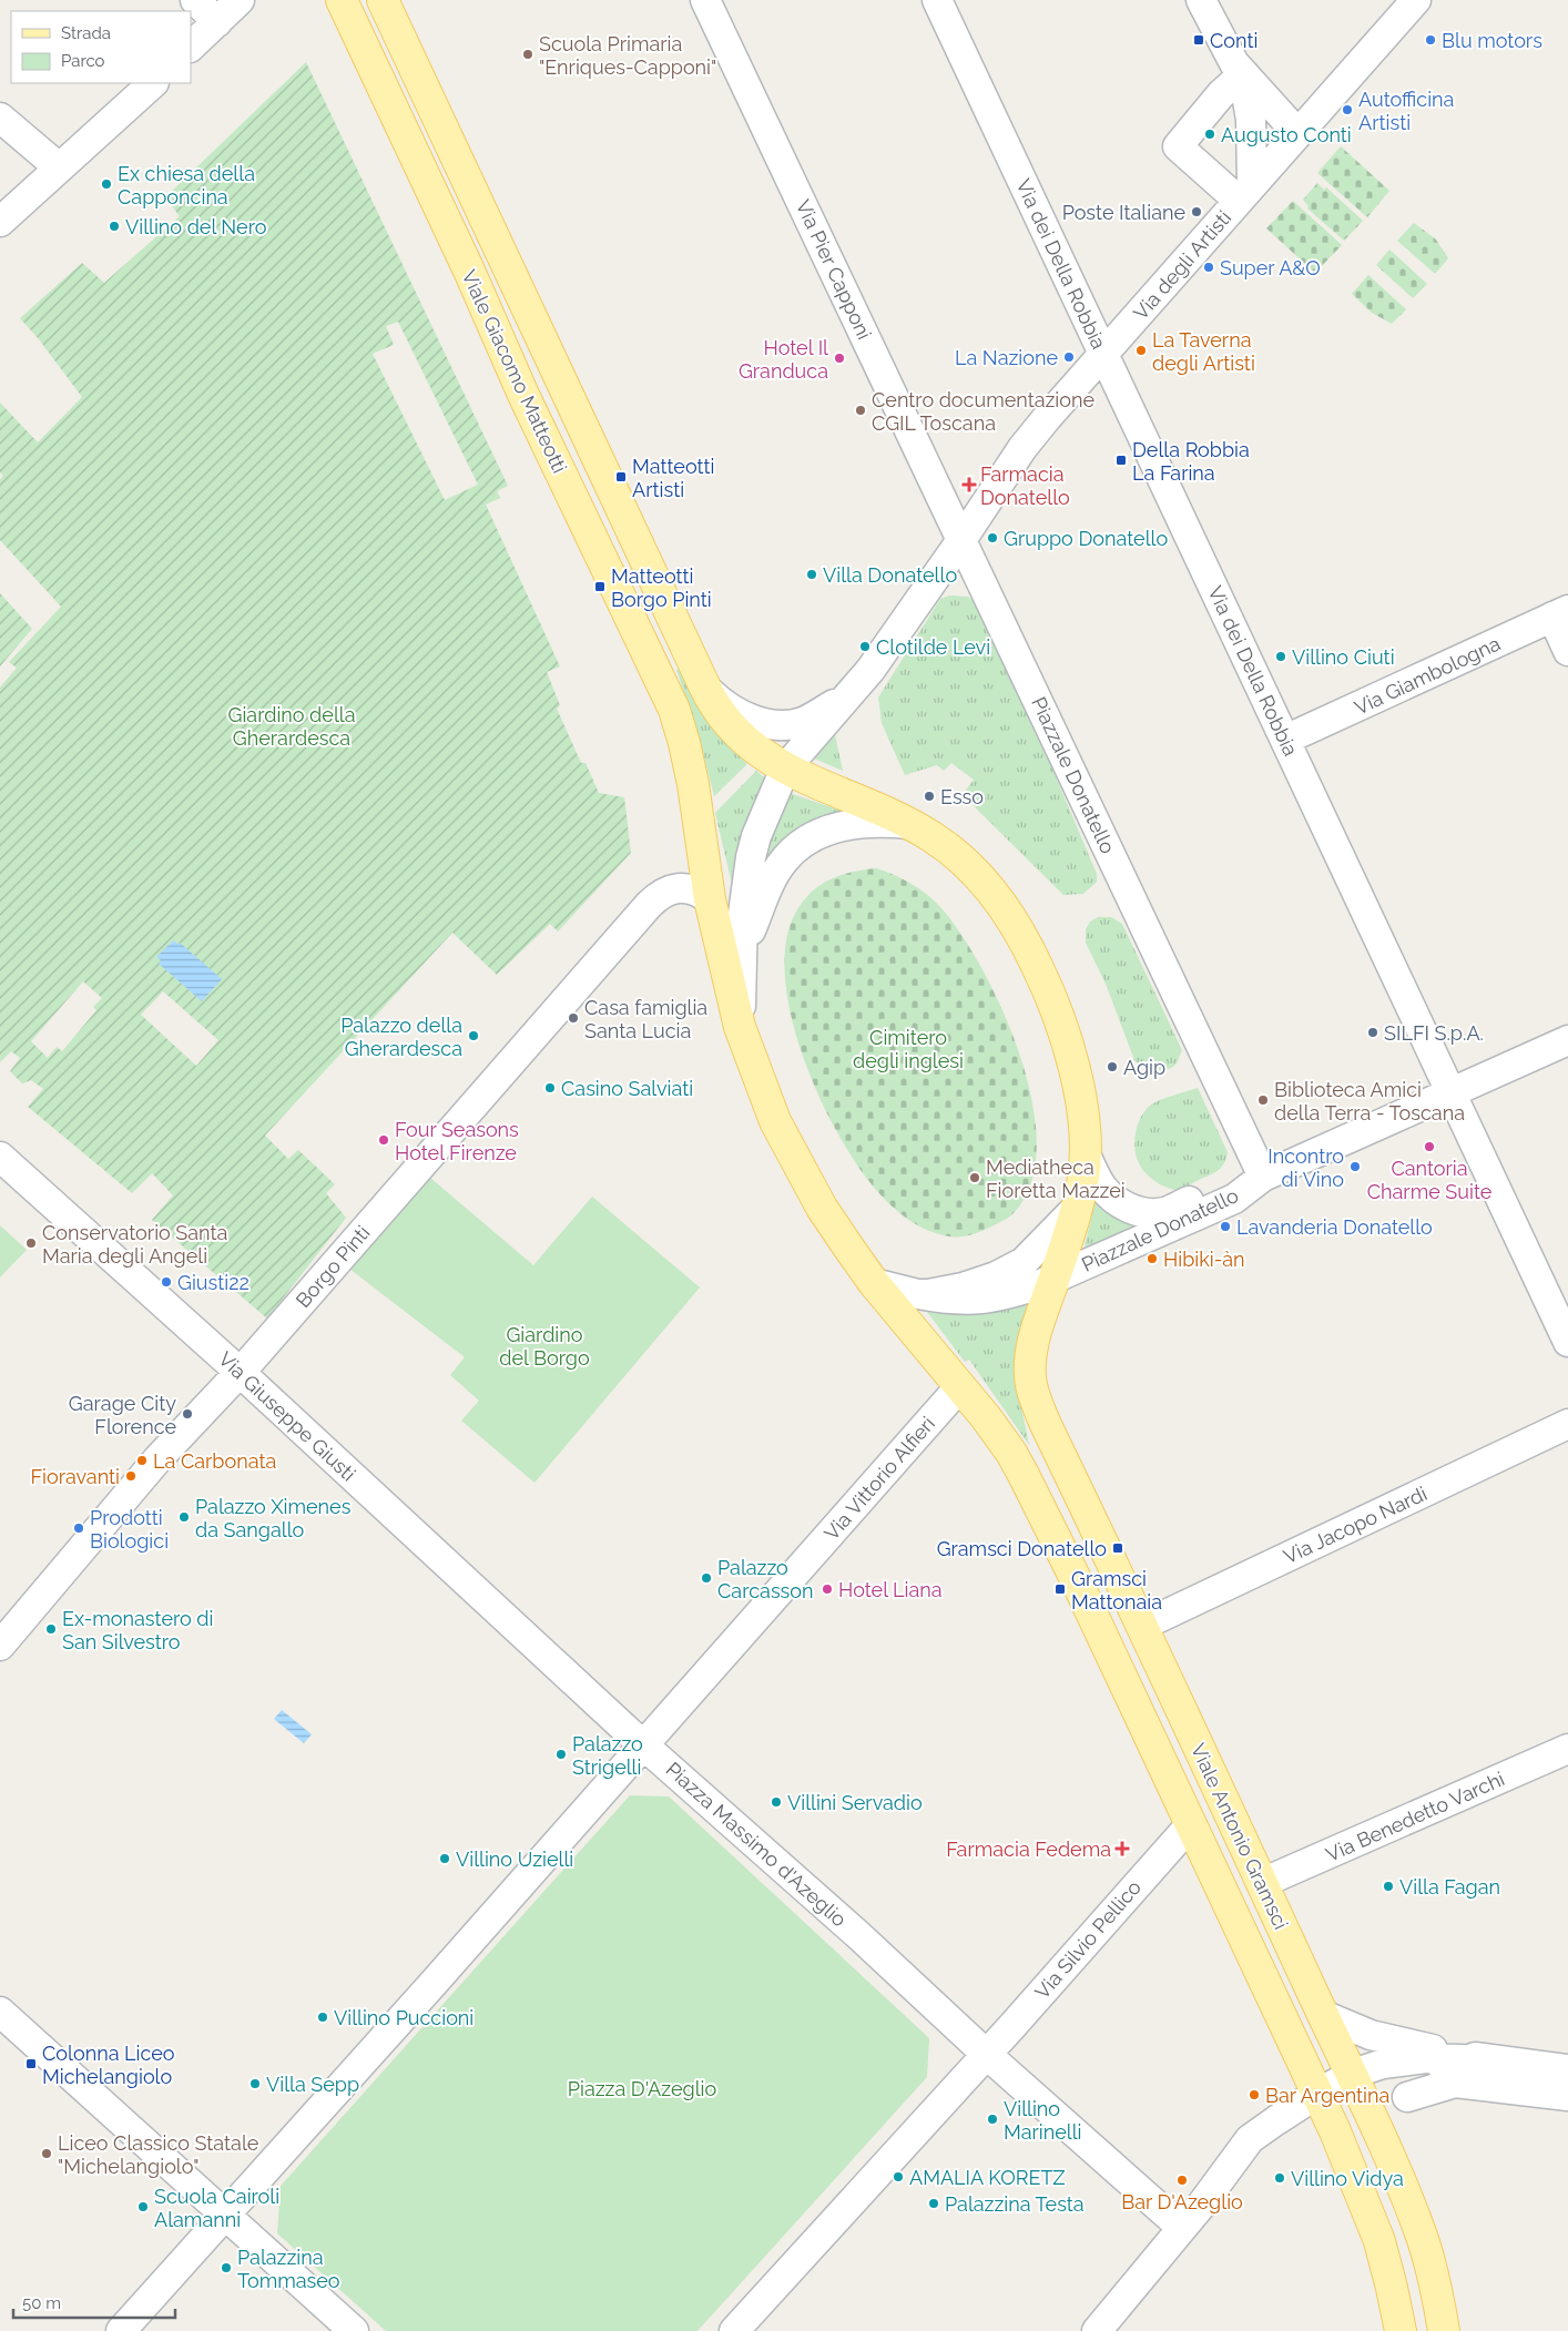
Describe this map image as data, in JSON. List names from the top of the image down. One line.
{"streets":{"main road":["Viale Giacomo Matteotti","Piazzale Donatello","Viale Antonio Gramsci"],"street":["Via dei Della Robbia","Via degli Artisti","Via Pier Capponi","Via Giambologna","Borgo Pinti","Via Giuseppe Giusti","Via Vittorio Alfieri","Via Jacopo Nardi","Via Benedetto Varchi","Piazza Massimo d'Azeglio","Via Silvio Pellico"]},"crossings":[["Via dei Della Robbia","Via degli Artisti"],["Via dei Della Robbia","Via Giambologna"],["Via degli Artisti","Via Pier Capponi"],["Via degli Artisti","Piazzale Donatello"],["Via Pier Capponi","Piazzale Donatello"],["Viale Giacomo Matteotti","Piazzale Donatello"],["Piazzale Donatello","Borgo Pinti"],["Piazzale Donatello","Via Vittorio Alfieri"],["Piazzale Donatello","Viale Antonio Gramsci"],["Borgo Pinti","Via Giuseppe Giusti"],["Via Giuseppe Giusti","Via Vittorio Alfieri"],["Via Giuseppe Giusti","Piazza Massimo d'Azeglio"],["Via Vittorio Alfieri","Viale Antonio Gramsci"],["Via Vittorio Alfieri","Piazza Massimo d'Azeglio"],["Via Jacopo Nardi","Viale Antonio Gramsci"],["Via Benedetto Varchi","Viale Antonio Gramsci"],["Viale Antonio Gramsci","Via Silvio Pellico"],["Piazza Massimo d'Azeglio","Via Silvio Pellico"]],"parks":["Giardino della Gherardesca","Cimitero degli inglesi","Giardino del Borgo","Piazza D'Azeglio"],"places":{"transit":["Conti","Della Robbia La Farina","Matteotti Artisti","Matteotti Borgo Pinti","Gramsci Donatello","Gramsci Mattonaia","Colonna Liceo Michelangiolo"],"other":["Blu motors","Scuola Primaria \"Enriques-Capponi\"","Autofficina Artisti","Augusto Conti","Ex chiesa della Capponcina","Poste Italiane","Villino del Nero","Super A&O","La Taverna degli Artisti","La Nazione","Hotel Il Granduca","Centro documentazione CGIL Toscana","Gruppo Donatello","Villa Donatello","Clotilde Levi","Villino Ciuti","Esso","Casa famiglia Santa Lucia","SILFI S.p.A.","Palazzo della Gherardesca","Agip","Casino Salviati","Biblioteca Amici della Terra - Toscana","Four Seasons Hotel Firenze","Cantoria Charme Suite","Incontro di Vino","Mediatheca Fioretta Mazzei","Lavanderia Donatello","Conservatorio Santa Maria degli Angeli","Hibiki-àn","Giusti22","Garage City Florence","La Carbonata","Fioravanti","Palazzo Ximenes da Sangallo","Prodotti Biologici","Palazzo Carcasson","Hotel Liana","Ex-monastero di San Silvestro","Palazzo Strigelli","Villini Servadio","Villino Uzielli","Villa Fagan","Villino Puccioni","Villa Sepp","Bar Argentina","Villino Marinelli","Liceo Classico Statale \"Michelangiolo\"","AMALIA KORETZ","Villino Vidya","Bar D'Azeglio","Palazzina Testa","Scuola Cairoli Alamanni","Palazzina Tommaseo"],"health":["Farmacia Donatello","Farmacia Fedema"]},"legend":["Strada","Parco"],"scale_bar":"50 m"}
